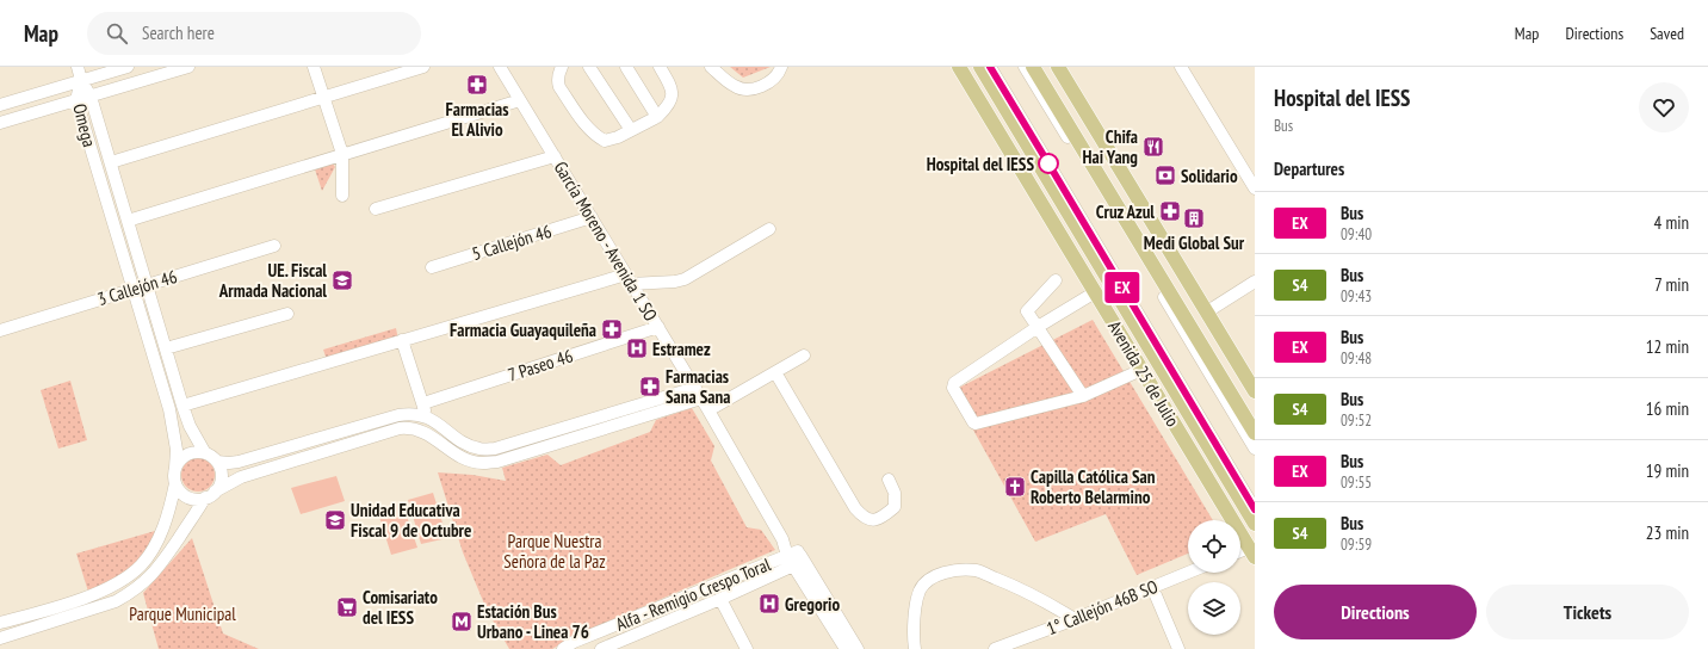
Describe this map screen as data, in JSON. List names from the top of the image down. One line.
{"streets":{"main road":["Avenida 25 de Julio"],"street":["Omega","García Moreno - Avenida 1 SO","5 Callejón 46","3 Callejón 46","7 Paseo 46","Alfa - Remigio Crespo Toral","1° Callejón 46B SO"]},"crossings":[["Omega","3 Callejón 46"],["García Moreno - Avenida 1 SO","5 Callejón 46"],["García Moreno - Avenida 1 SO","7 Paseo 46"],["García Moreno - Avenida 1 SO","Alfa - Remigio Crespo Toral"]],"parks":["Parque Nuestra Señora de la Paz","Parque Municipal"],"places":{"pharmacy":["Farmacias El Alivio","Cruz Azul","Farmacia Guayaquileña","Farmacias Sana Sana"],"restaurant":["Chifa Hai Yang"],"other":["Hospital del IESS"],"bank":["Solidario"],"building":["Medi Global Sur"],"school or university":["UE. Fiscal Armada Nacional","Unidad Educativa Fiscal 9 de Octubre"],"hospital":["Estramez","Gregorio"],"church":["Capilla Católica San Roberto Belarmino"],"supermarket":["Comisariato del IESS"],"metro station":["Estación Bus Urbano - Linea 76"]},"lines":["bus line EX"],"page":{"header":"Map","search":"Search here","nav":["Map","Directions","Saved"],"on_map":"EX","heading":[["Hospital del IESS","Bus"],"Departures"],"list":[{"mark":"EX","name":"Bus","note":"09:40","value":"4 min"},{"mark":"S4","name":"Bus","note":"09:43","value":"7 min"},{"mark":"EX","name":"Bus","note":"09:48","value":"12 min"},{"mark":"S4","name":"Bus","note":"09:52","value":"16 min"},{"mark":"EX","name":"Bus","note":"09:55","value":"19 min"},{"mark":"S4","name":"Bus","note":"09:59","value":"23 min"}],"buttons":["Directions","Tickets"]}}
